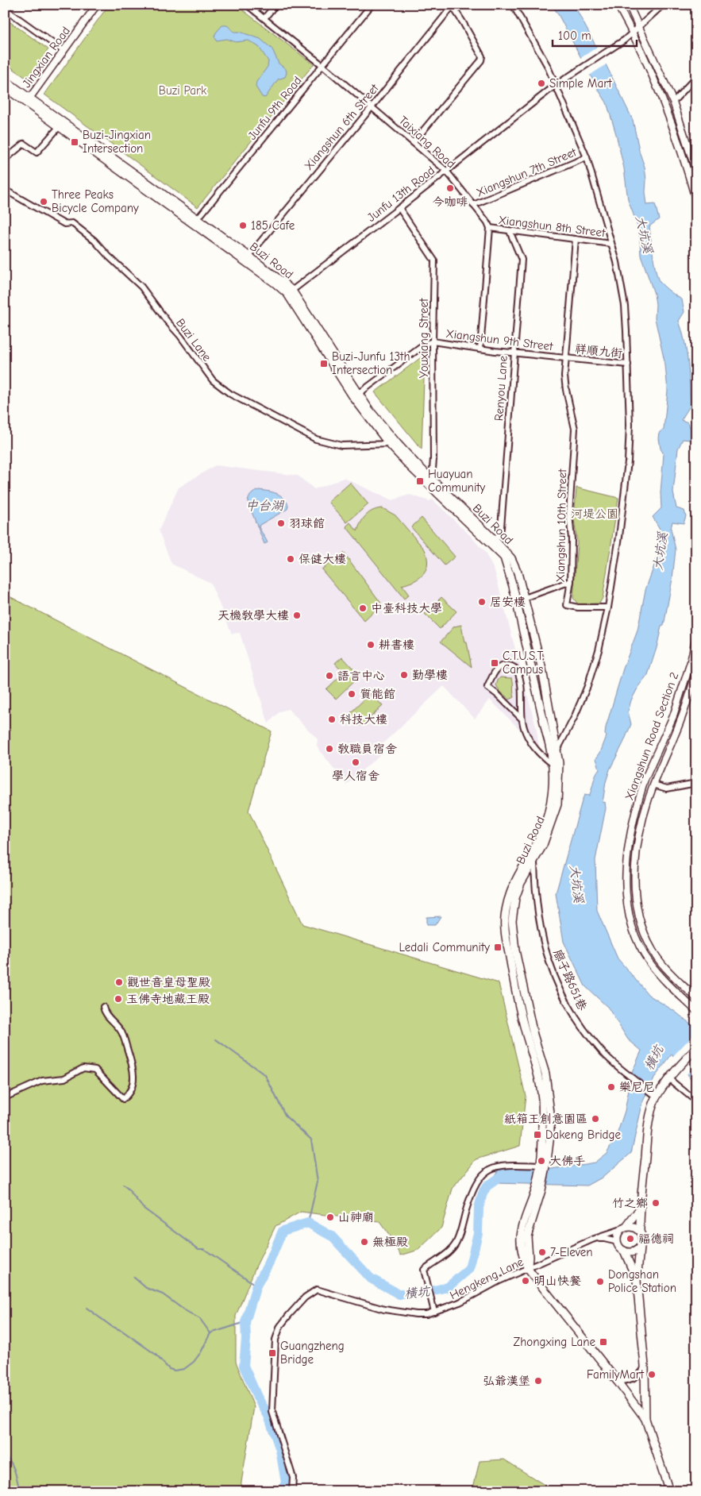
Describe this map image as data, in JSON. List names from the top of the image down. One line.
{"streets":{"main road":["Buzi Road"],"street":["Jingxian Road","Junfu 9th Road","Xiangshun 6th Street","Taixiang Road","Xiangshun 7th Street","Junfu 13th Road","Xiangshun 8th Street","Youxiang Street","Buzi Lane","Xiangshun 9th Street","祥順九街","Renyou Lane","Xiangshun 10th Street","Xiangshun Road Section 2","廍子路651巷","Hengkeng Lane"]},"crossings":[["Jingxian Road","Buzi Road"],["Junfu 9th Road","Taixiang Road"],["Junfu 9th Road","Buzi Road"],["Xiangshun 6th Street","Taixiang Road"],["Xiangshun 6th Street","Buzi Road"],["Taixiang Road","Xiangshun 7th Street"],["Taixiang Road","Junfu 13th Road"],["Taixiang Road","Xiangshun 8th Street"],["Junfu 13th Road","Buzi Road"],["Junfu 13th Road","Youxiang Street"],["Xiangshun 8th Street","Renyou Lane"],["Xiangshun 8th Street","Xiangshun 10th Street"],["Buzi Road","Youxiang Street"],["Buzi Road","Buzi Lane"],["Buzi Road","Xiangshun 9th Street"],["Buzi Road","Renyou Lane"],["Buzi Road","廍子路651巷"],["Youxiang Street","Xiangshun 9th Street"],["Xiangshun 9th Street","祥順九街"],["Xiangshun 9th Street","Renyou Lane"],["Xiangshun 9th Street","Xiangshun 10th Street"],["祥順九街","Xiangshun 10th Street"]],"water":["大坑溪","中台湖","橫坑"],"parks":["Buzi Park","河堤公園"],"places":{"other":["Simple Mart","今咖啡","Three Peaks Bicycle Company","185 Cafe","羽球館","保健大樓","居安樓","中臺科技大學","天機教學大樓","耕書樓","勤學樓","語言中心","質能館","科技大樓","教職員宿舍","學人宿舍","觀世音皇母聖殿","玉佛寺地藏王殿","樂尼尼","紙箱王創意園區","大佛手","竹之鄉","山神廟","福德祠","無極殿","7-Eleven","明山快餐","Dongshan Police Station","FamilyMart","弘爺漢堡"],"transit":["Buzi-Jingxian Intersection","Buzi-Junfu 13th Intersection","Huayuan Community","C.T.U.S.T. Campus","Ledali Community","Dakeng Bridge","Zhongxing Lane","Guangzheng Bridge"]},"scale_bar":"100 m"}
